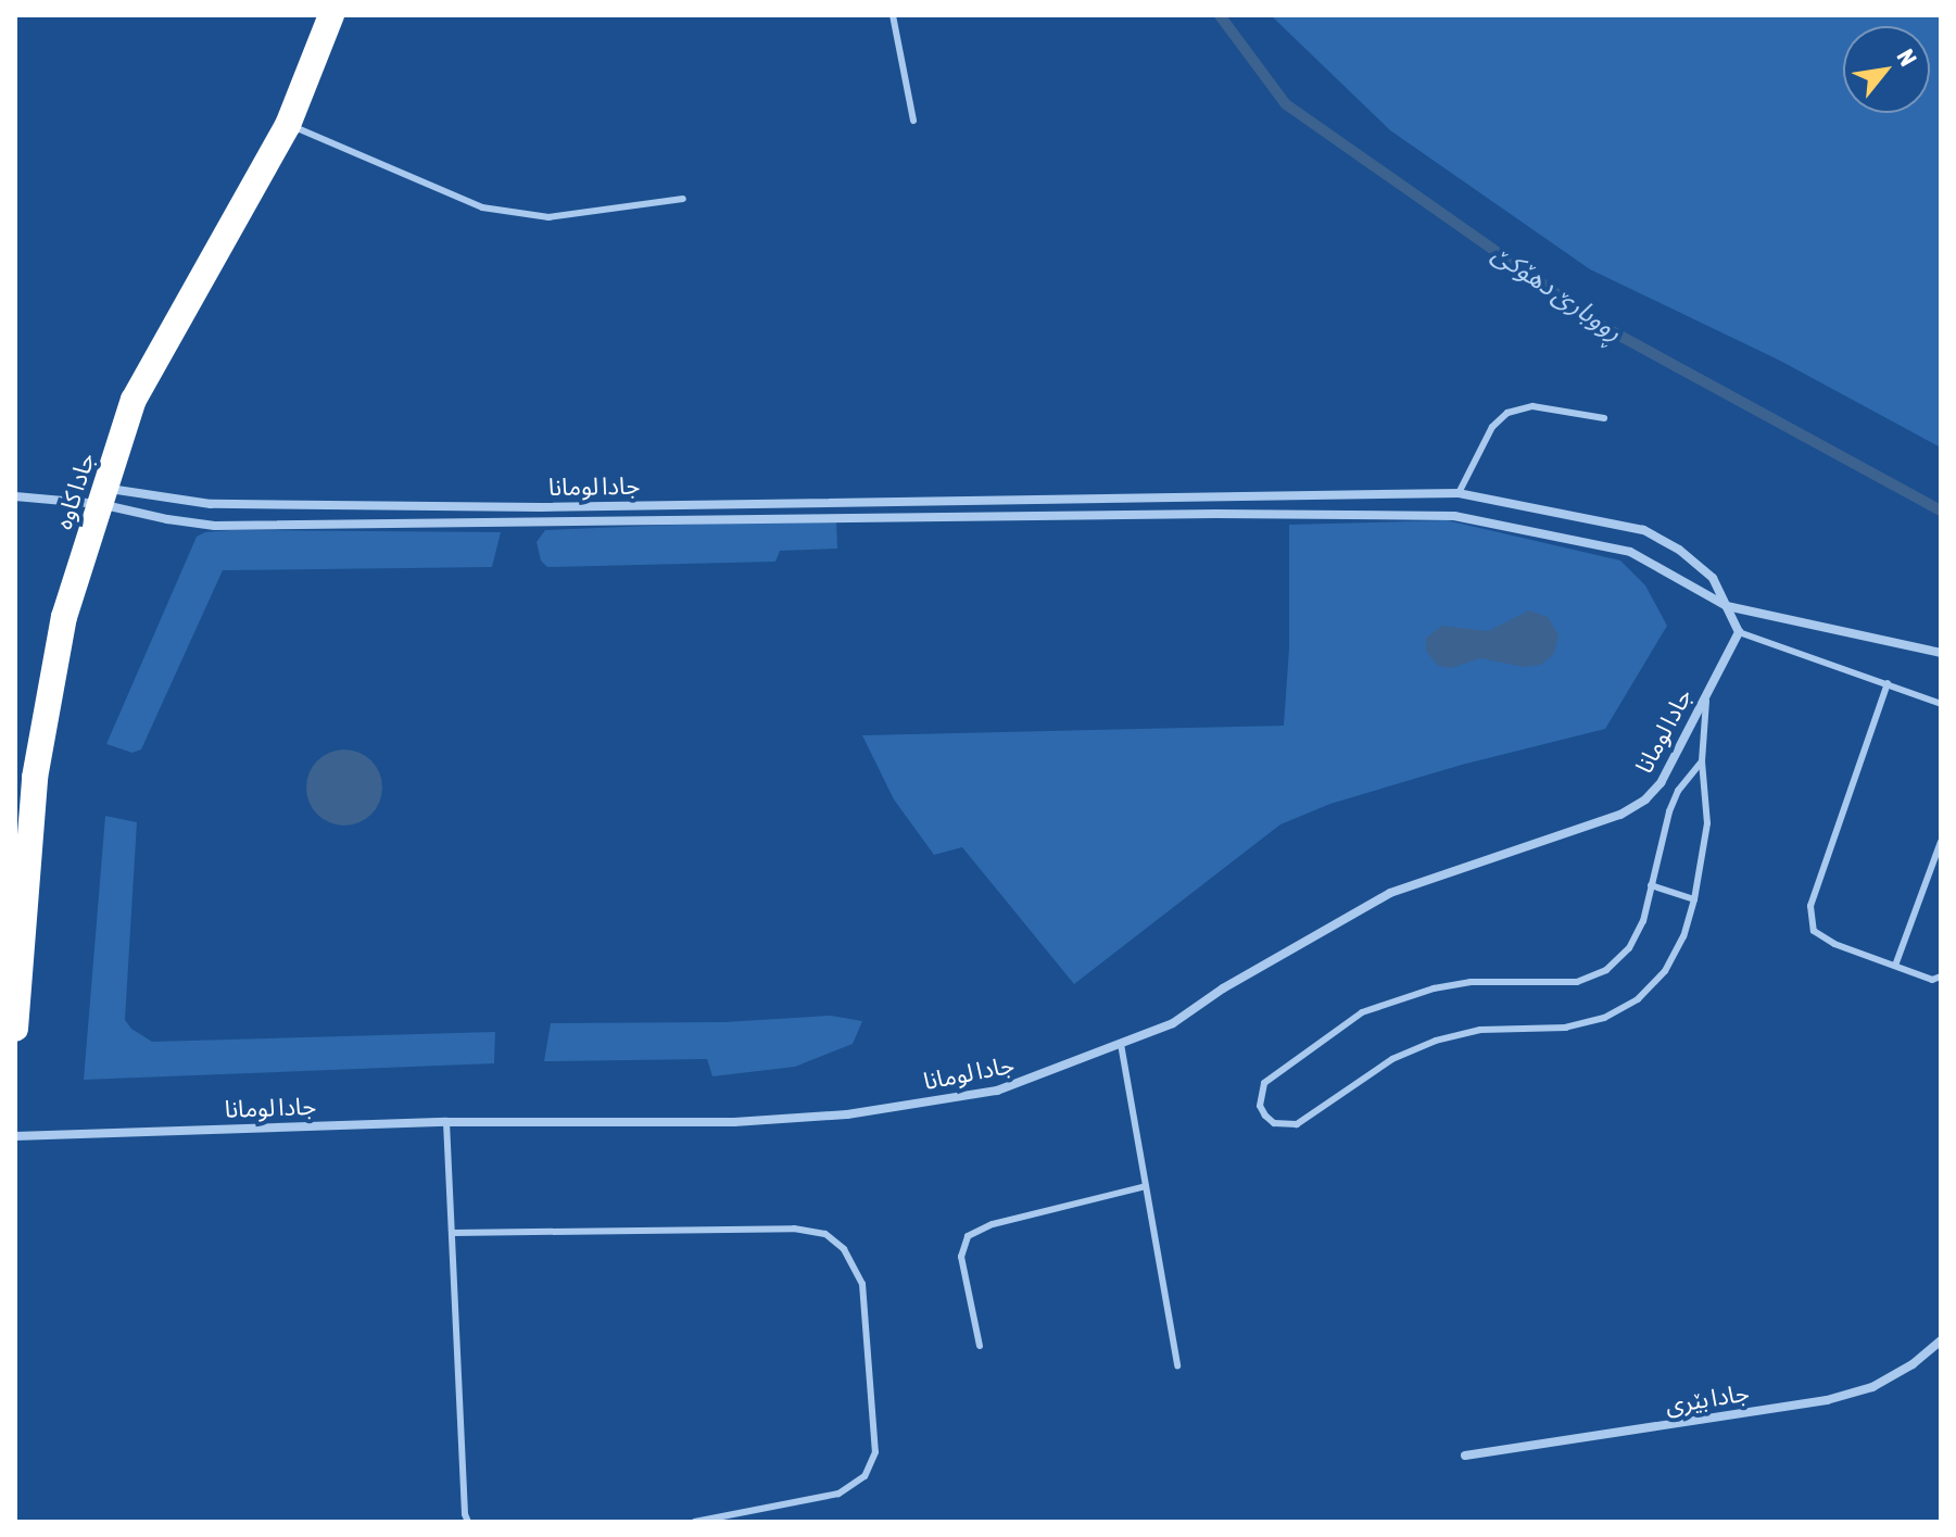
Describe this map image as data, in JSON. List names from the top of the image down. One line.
{"streets":{"highway":["جادا کاوه"],"street":["جادا لومانا","جادا بێری"]},"crossings":[["جادا لومانا","جادا کاوه"]],"water":["ڕووبارێ دهۆكێ"],"north":"top right"}
